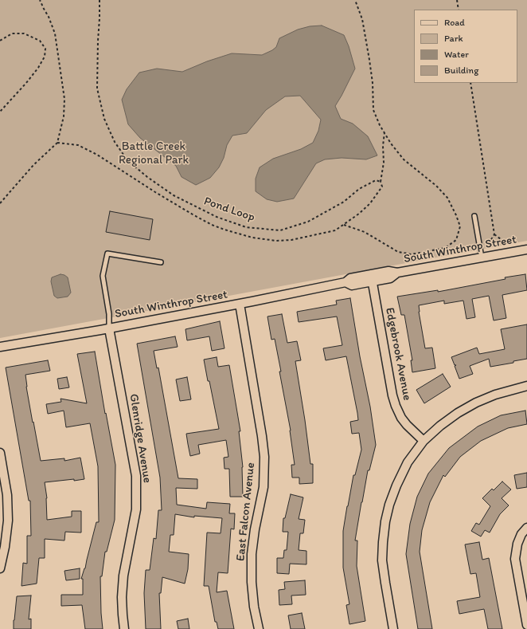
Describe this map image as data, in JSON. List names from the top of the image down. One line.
{"streets":{"street":["South Winthrop Street","Edgebrook Avenue","Glenridge Avenue","East Falcon Avenue"],"path":["Pond Loop"]},"crossings":[["South Winthrop Street","Edgebrook Avenue"],["South Winthrop Street","Glenridge Avenue"],["South Winthrop Street","East Falcon Avenue"]],"parks":["Battle Creek Regional Park"],"legend":["Road","Park","Water","Building"]}
